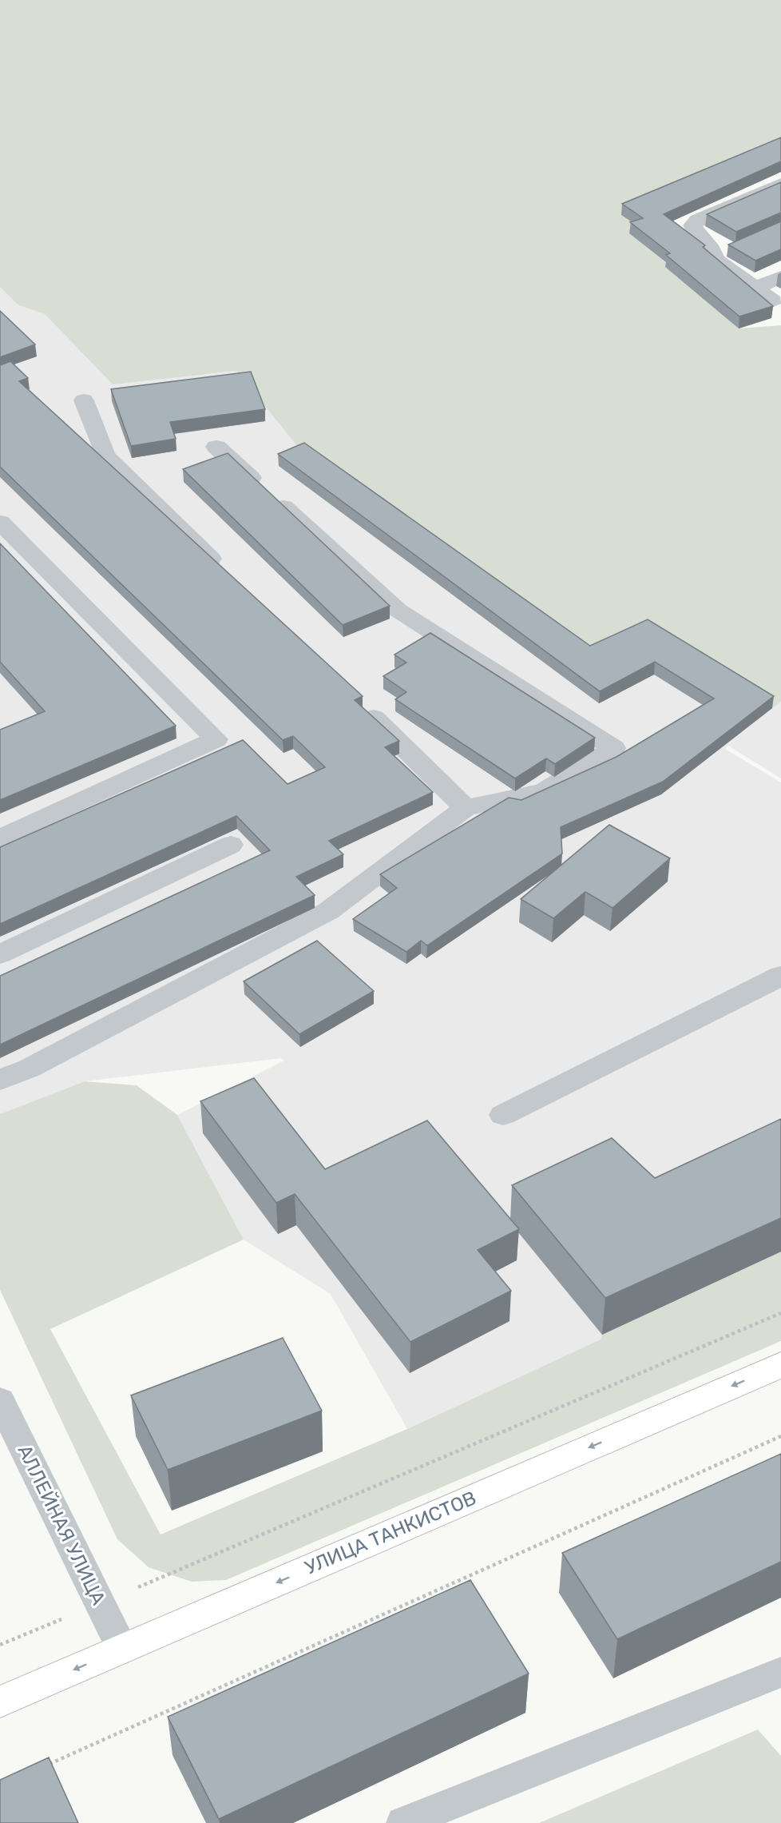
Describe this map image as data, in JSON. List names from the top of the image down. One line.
{"streets":{"main road":["УЛИЦА ТАНКИСТОВ"],"street":["АЛЛЕЙНАЯ УЛИЦА"]},"crossings":[["АЛЛЕЙНАЯ УЛИЦА","УЛИЦА ТАНКИСТОВ"]],"one_way":["УЛИЦА ТАНКИСТОВ"]}
